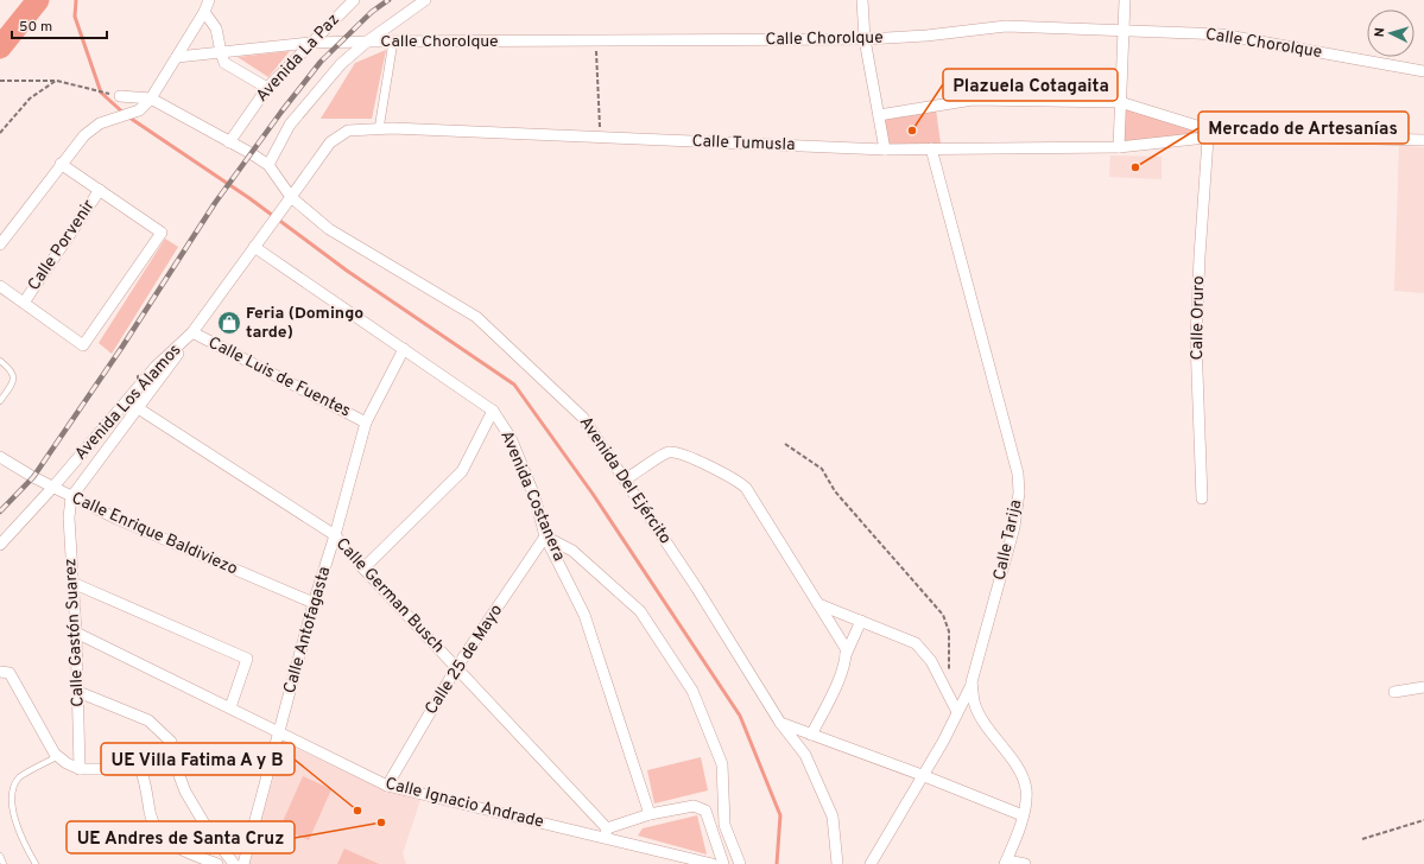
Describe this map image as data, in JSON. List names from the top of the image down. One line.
{"streets":{"street":["Calle Chorolque","Avenida La Paz","Calle Tumusla","Calle Porvenir","Calle Oruro","Calle Luis de Fuentes","Avenida Los Álamos","Avenida Del Ejército","Avenida Costanera","Calle Enrique Baldiviezo","Calle Tarija","Calle German Busch","Calle Antofagasta","Calle Gastón Suarez","Calle 25 de Mayo","Calle Ignacio Andrade"]},"crossings":[["Calle Chorolque","Avenida La Paz"],["Calle Tumusla","Calle Oruro"],["Calle Tumusla","Avenida Los Álamos"],["Calle Tumusla","Avenida Del Ejército"],["Calle Tumusla","Calle Tarija"],["Calle Luis de Fuentes","Avenida Los Álamos"],["Calle Luis de Fuentes","Calle Antofagasta"],["Avenida Los Álamos","Avenida Del Ejército"],["Avenida Los Álamos","Avenida Costanera"],["Avenida Los Álamos","Calle Enrique Baldiviezo"],["Avenida Los Álamos","Calle German Busch"],["Avenida Costanera","Calle Antofagasta"],["Avenida Costanera","Calle 25 de Mayo"],["Calle Enrique Baldiviezo","Calle Antofagasta"],["Calle Enrique Baldiviezo","Calle Gastón Suarez"],["Calle German Busch","Calle Antofagasta"],["Calle German Busch","Calle 25 de Mayo"],["Calle German Busch","Calle Ignacio Andrade"],["Calle Antofagasta","Calle Ignacio Andrade"],["Calle Gastón Suarez","Calle Ignacio Andrade"],["Calle 25 de Mayo","Calle Ignacio Andrade"]],"places":{"other":["Plazuela Cotagaita","Mercado de Artesanías","UE Villa Fatima A y B","UE Andres de Santa Cruz"],"shop":["Feria (Domingo tarde)"]},"scale_bar":"50 m","north":"left"}
